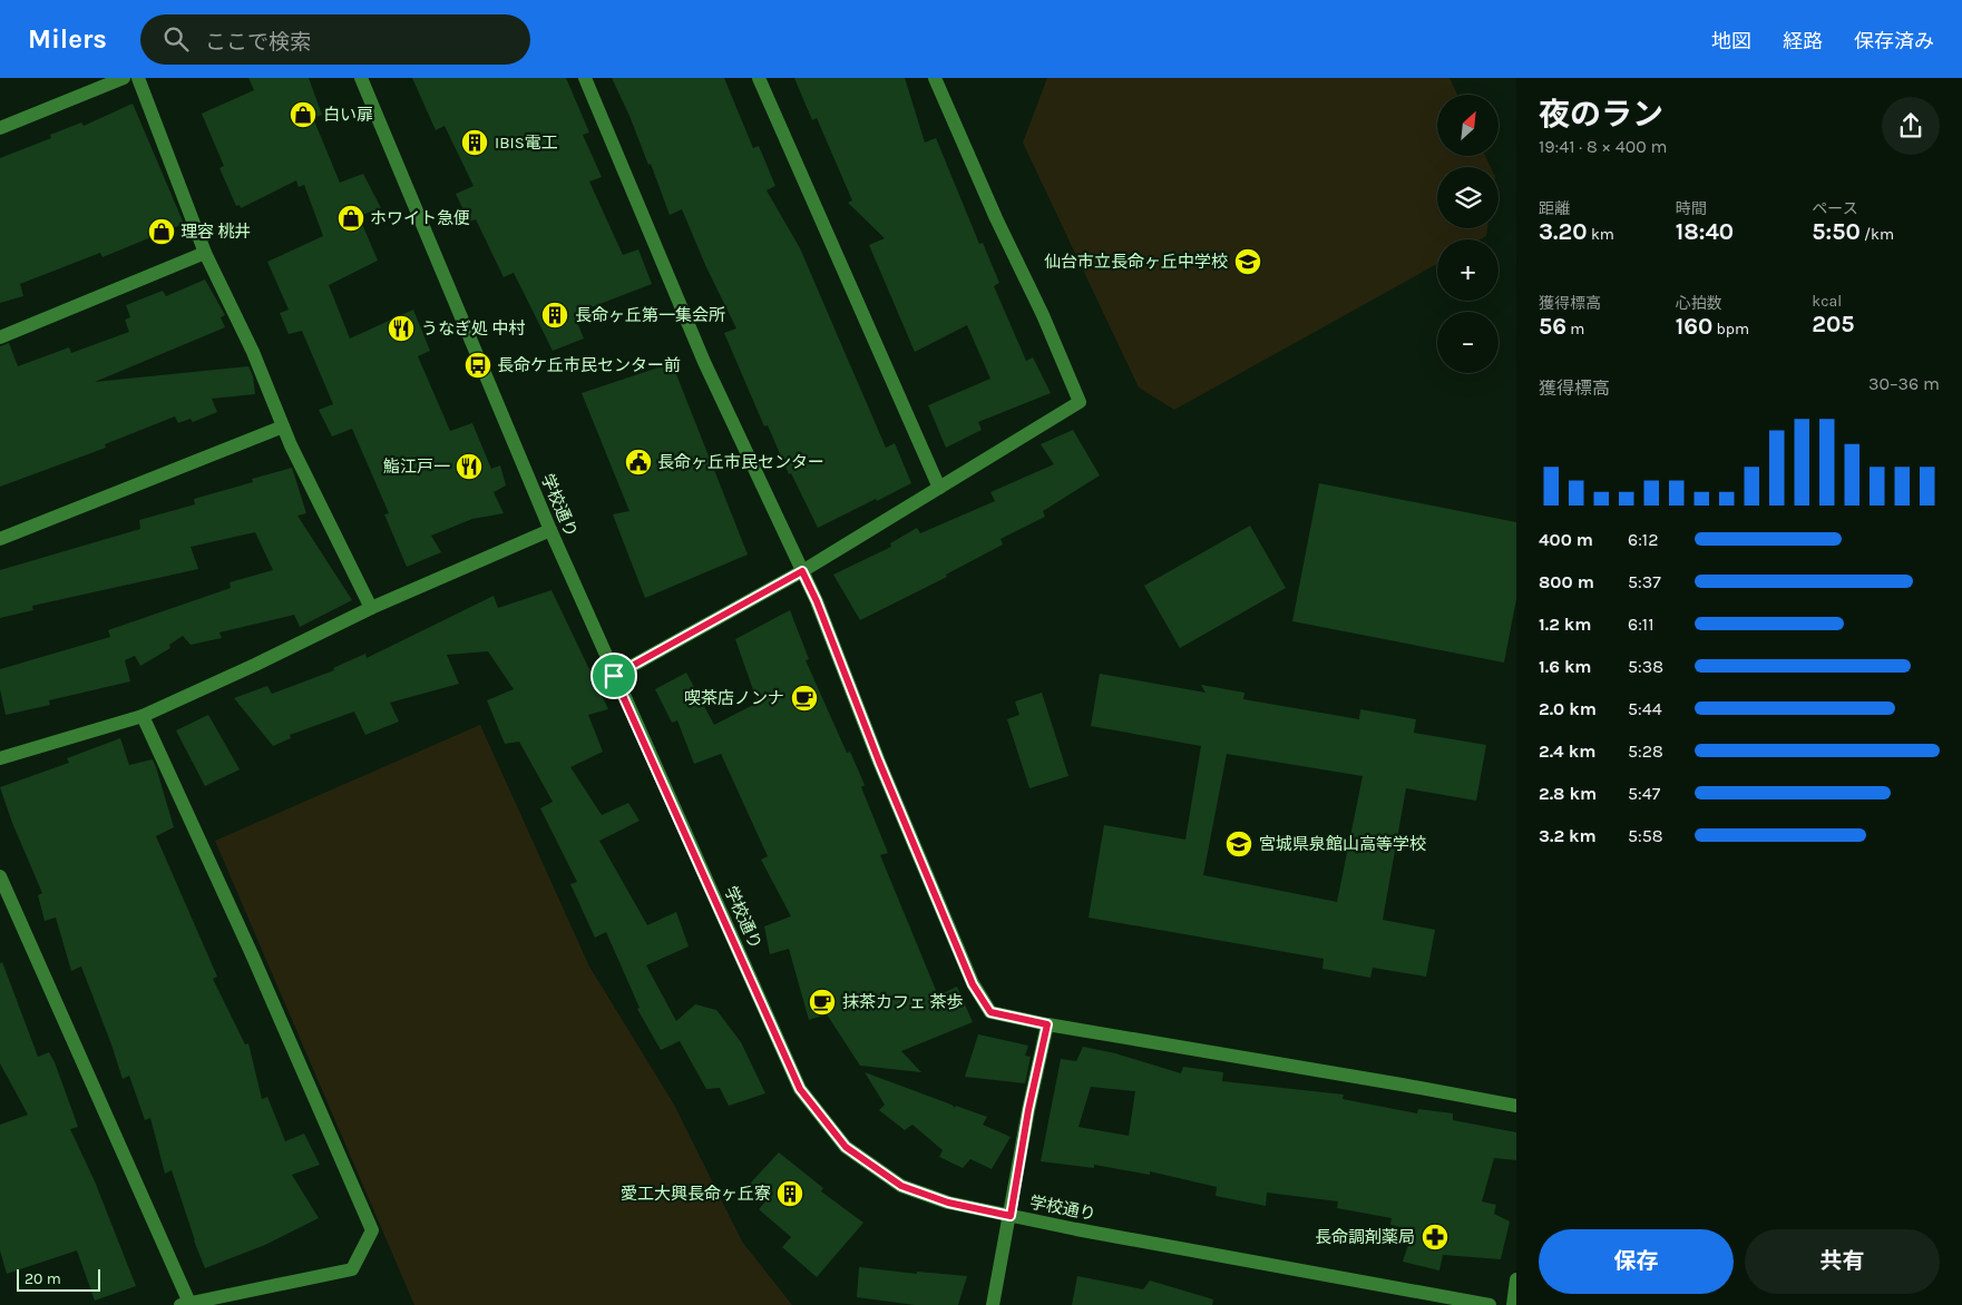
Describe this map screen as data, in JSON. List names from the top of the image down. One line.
{"streets":{"street":["学校通り"]},"places":{"shop":["白い扉","ホワイト急便","理容 桃井"],"building":["IBIS電工","長命ヶ丘第一集会所","愛工大興長命ヶ丘寮"],"school or university":["仙台市立長命ヶ丘中学校","宮城県泉館山高等学校"],"restaurant":["うなぎ処 中村","鮨江戸一"],"bus stop":["長命ケ丘市民センター前"],"public building":["長命ヶ丘市民センター"],"cafe":["喫茶店ノンナ","抹茶カフェ 茶歩"],"pharmacy":["長命調剤薬局"]},"scale_bar":"20 m","north":"top right","page":{"header":"Milers","search":"ここで検索","nav":["地図","経路","保存済み"],"heading":["夜のラン","19:41 · 8 × 400 m"],"map_buttons":["+","−"],"stats":[["距離","3.20 km"],["時間","18:40"],["ペース","5:50 /km"],["獲得標高","56 m"],["心拍数","160 bpm"],["kcal","205"]],"chart":["獲得標高","30–36 m"],"list":[{"name":"400 m","note":"6:12"},{"name":"800 m","note":"5:37"},{"name":"1.2 km","note":"6:11"},{"name":"1.6 km","note":"5:38"},{"name":"2.0 km","note":"5:44"},{"name":"2.4 km","note":"5:28"},{"name":"2.8 km","note":"5:47"},{"name":"3.2 km","note":"5:58"}],"buttons":["保存","共有"],"scale":"20 m"}}
